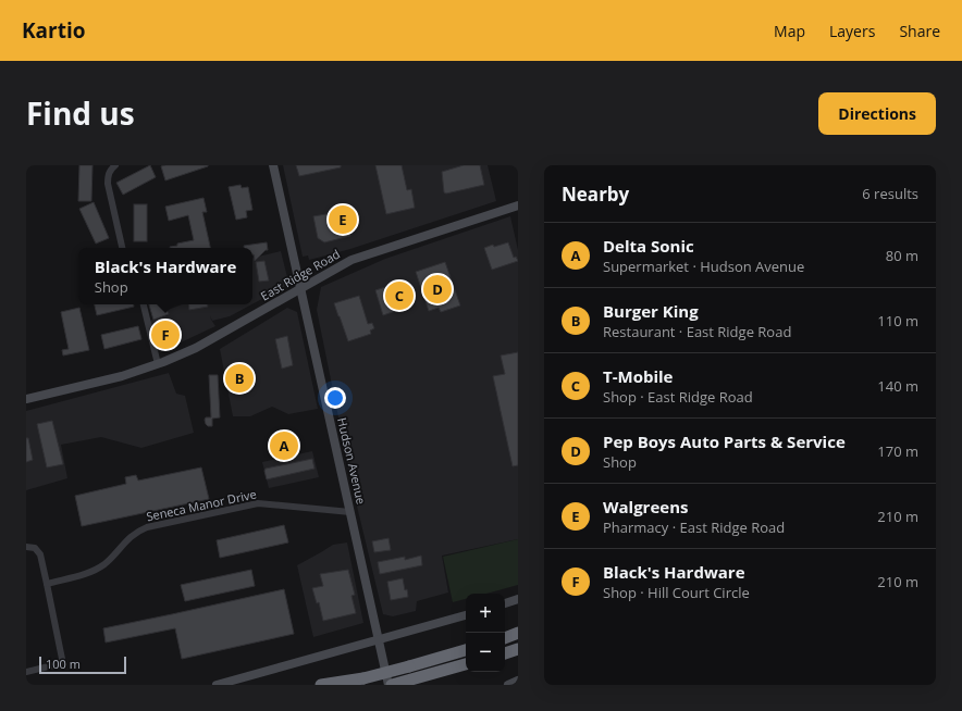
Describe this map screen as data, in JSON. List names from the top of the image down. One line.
{"streets":{"main road":["East Ridge Road","Hudson Avenue"],"street":["Seneca Manor Drive"]},"crossings":[["East Ridge Road","Hudson Avenue"],["Hudson Avenue","Seneca Manor Drive"]],"scale_bar":"100 m","page":{"header":"Kartio","nav":["Map","Layers","Share"],"title":"Find us","buttons":"Directions","heading":["Nearby","6 results"],"pins":["E","D","C","F","B","A"],"list":[{"mark":"A","name":"Delta Sonic","note":"Supermarket · Hudson Avenue","value":"80 m"},{"mark":"B","name":"Burger King","note":"Restaurant · East Ridge Road","value":"110 m"},{"mark":"C","name":"T-Mobile","note":"Shop · East Ridge Road","value":"140 m"},{"mark":"D","name":"Pep Boys Auto Parts & Service","note":"Shop","value":"170 m"},{"mark":"E","name":"Walgreens","note":"Pharmacy · East Ridge Road","value":"210 m"},{"mark":"F","name":"Black's Hardware","note":"Shop · Hill Court Circle","value":"210 m"}],"popup":["Black's Hardware","Shop"],"map_buttons":["+","−"],"scale":"100 m"}}
